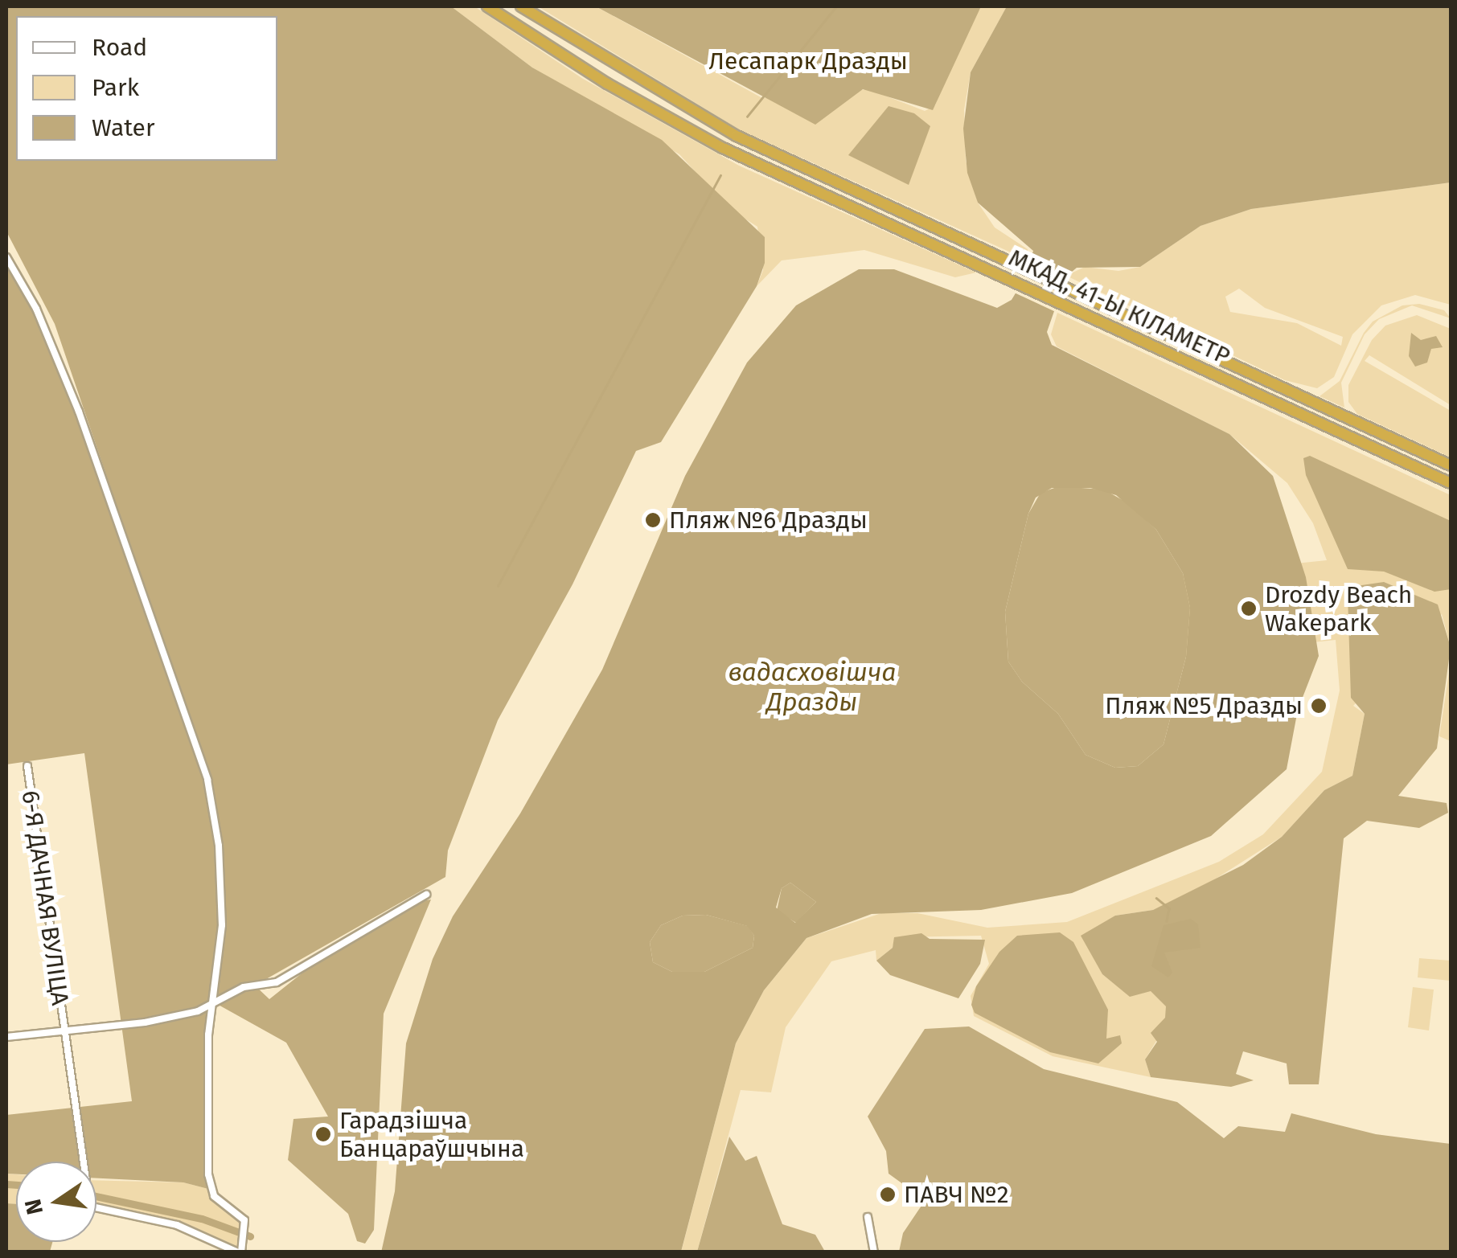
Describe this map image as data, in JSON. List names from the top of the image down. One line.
{"streets":{"highway":["МКАД, 41-Ы КІЛАМЕТР"],"street":["6-Я ДАЧНАЯ ВУЛІЦА"]},"water":["вадасховішча Дразды"],"parks":["Лесапарк Дразды"],"places":["Пляж №6 Дразды","Drozdy Beach Wakepark","Пляж №5 Дразды","Гарадзішча Банцараўшчына","ПАВЧ №2"],"legend":["Road","Park","Water"],"north":"left"}
